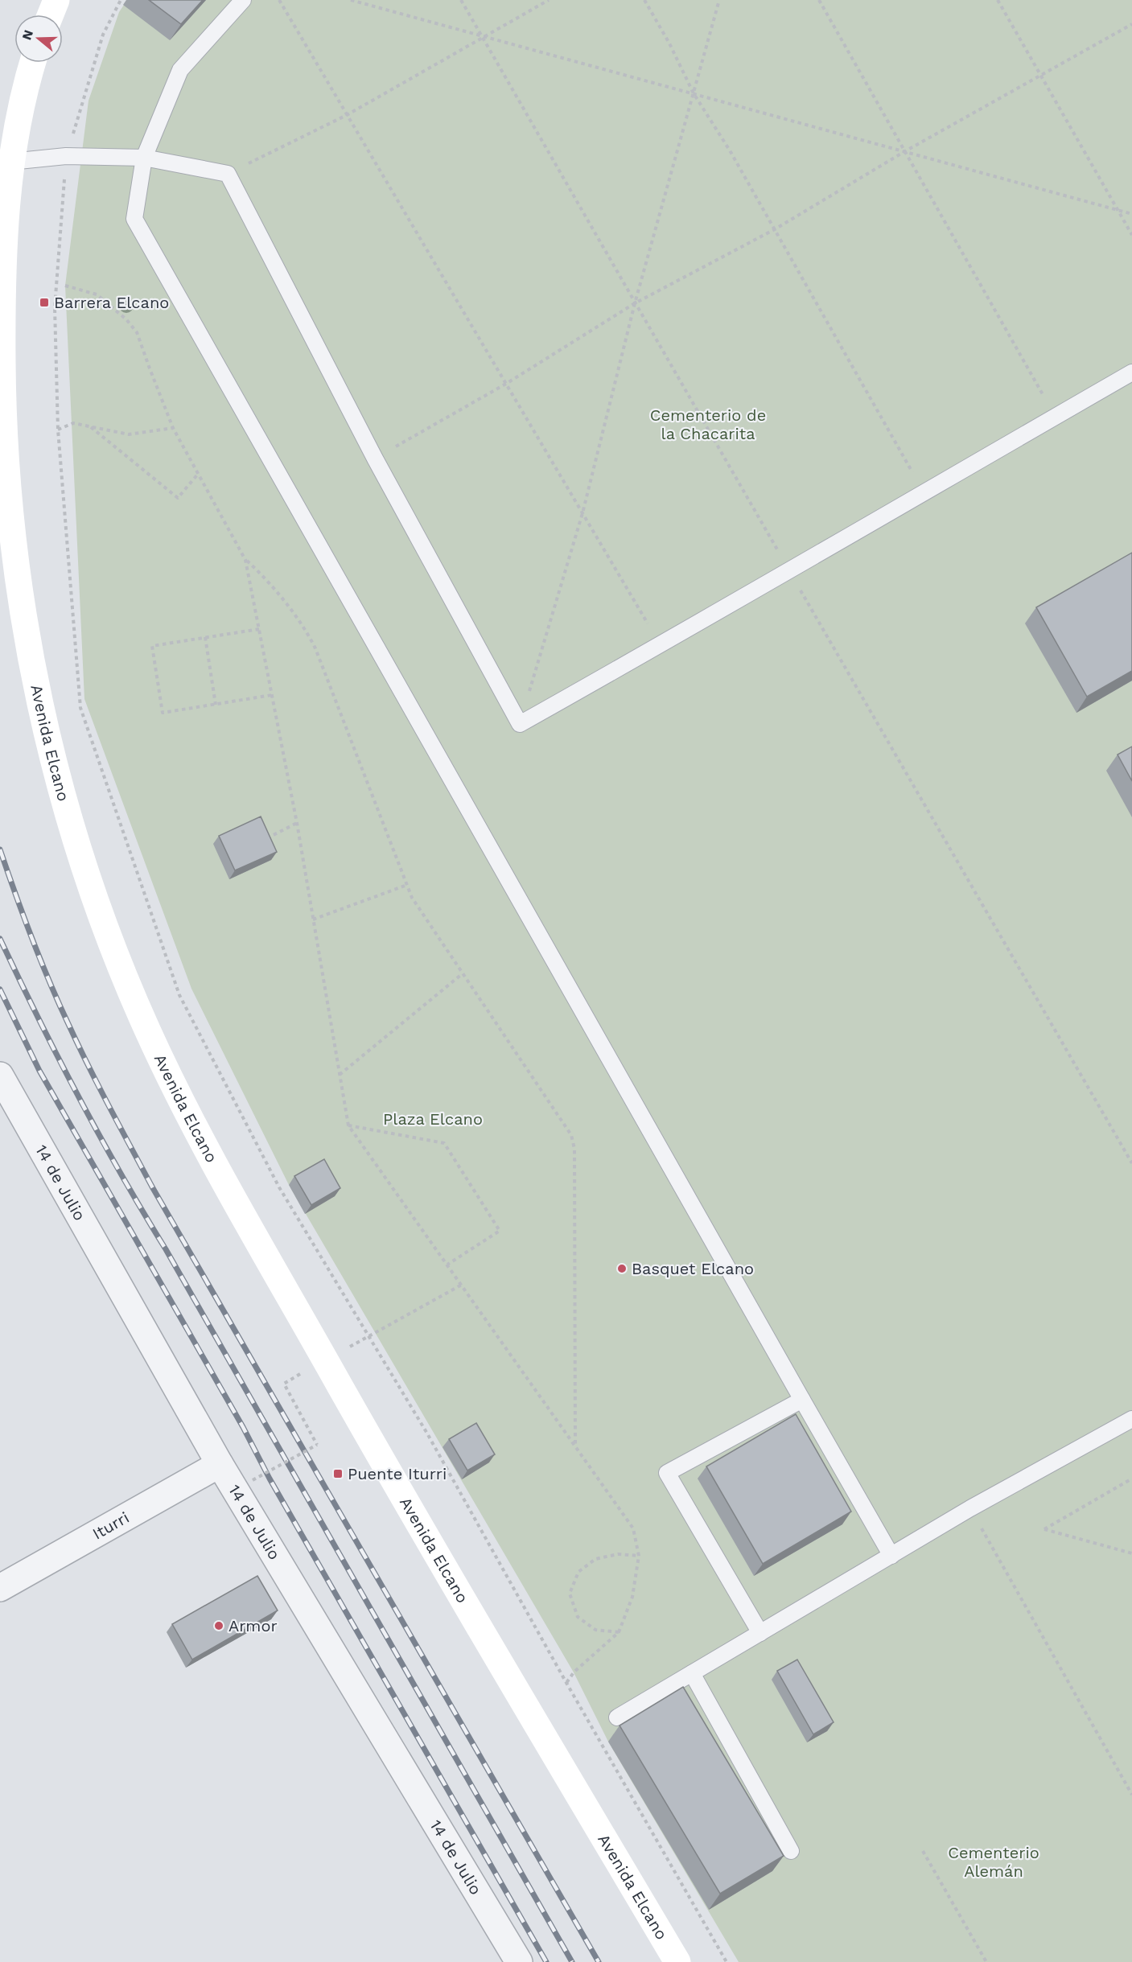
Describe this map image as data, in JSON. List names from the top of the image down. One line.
{"streets":{"main road":["Avenida Elcano"],"street":["14 de Julio","Iturri"]},"crossings":[["14 de Julio","Iturri"]],"parks":["Cementerio de la Chacarita","Plaza Elcano","Cementerio Alemán"],"places":{"transit":["Barrera Elcano","Puente Iturri"],"other":["Basquet Elcano","Armor"]},"north":"left"}
